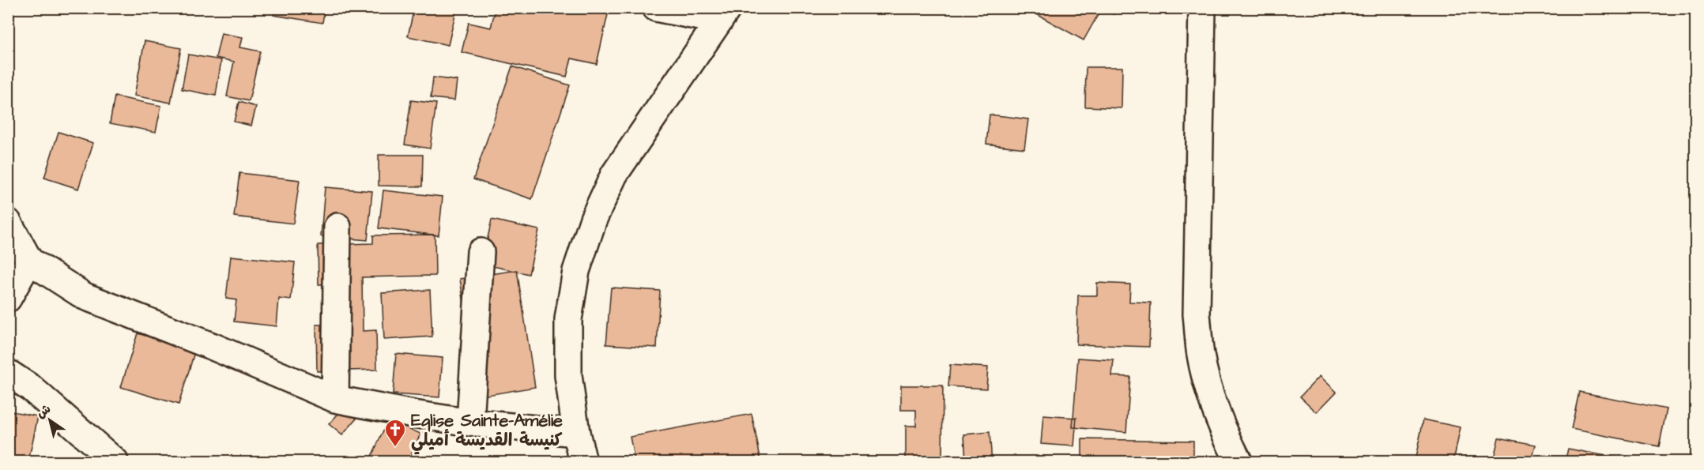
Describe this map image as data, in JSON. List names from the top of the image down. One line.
{"places":{"church":["Eglise Sainte-Amélie كنيسة القديسة أميلي"]},"north":"top left"}
